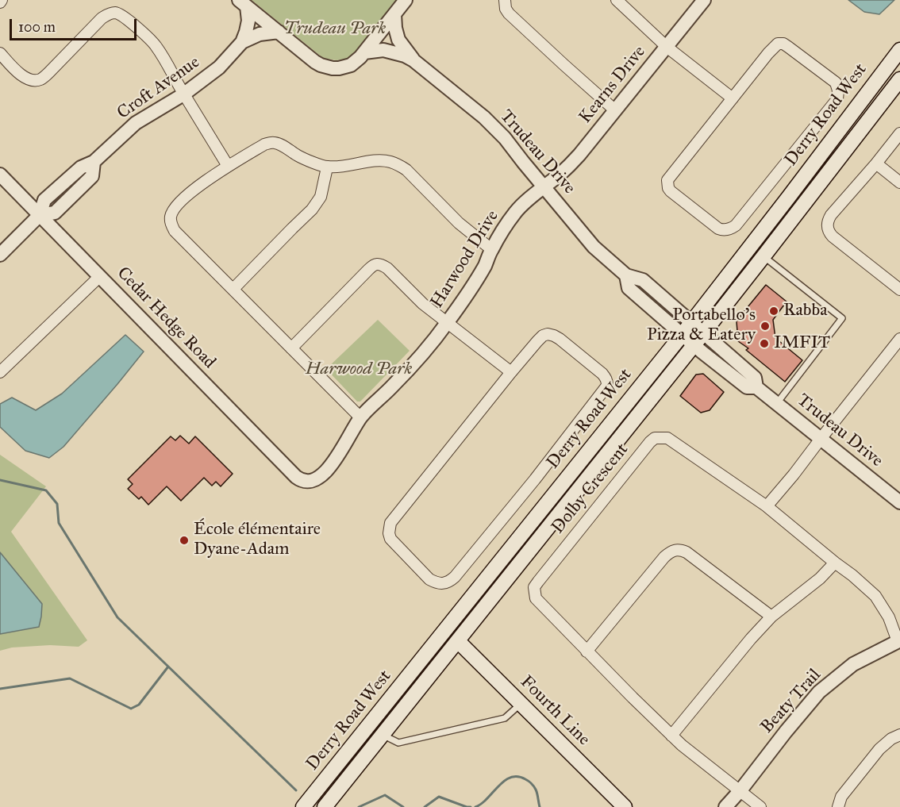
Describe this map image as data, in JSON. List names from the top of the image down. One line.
{"streets":{"main road":["Derry Road West","Fourth Line"],"street":["Kearns Drive","Croft Avenue","Trudeau Drive","Harwood Drive","Cedar Hedge Road","Dolby Crescent","Beaty Trail"]},"crossings":[["Kearns Drive","Trudeau Drive"],["Kearns Drive","Harwood Drive"],["Croft Avenue","Cedar Hedge Road"],["Derry Road West","Trudeau Drive"],["Derry Road West","Fourth Line"],["Trudeau Drive","Harwood Drive"],["Harwood Drive","Cedar Hedge Road"],["Dolby Crescent","Beaty Trail"]],"parks":["Trudeau Park","Harwood Park"],"places":["Rabba","Portabello's Pizza & Eatery","IMFIT","École élémentaire Dyane-Adam"],"scale_bar":"100 m"}
